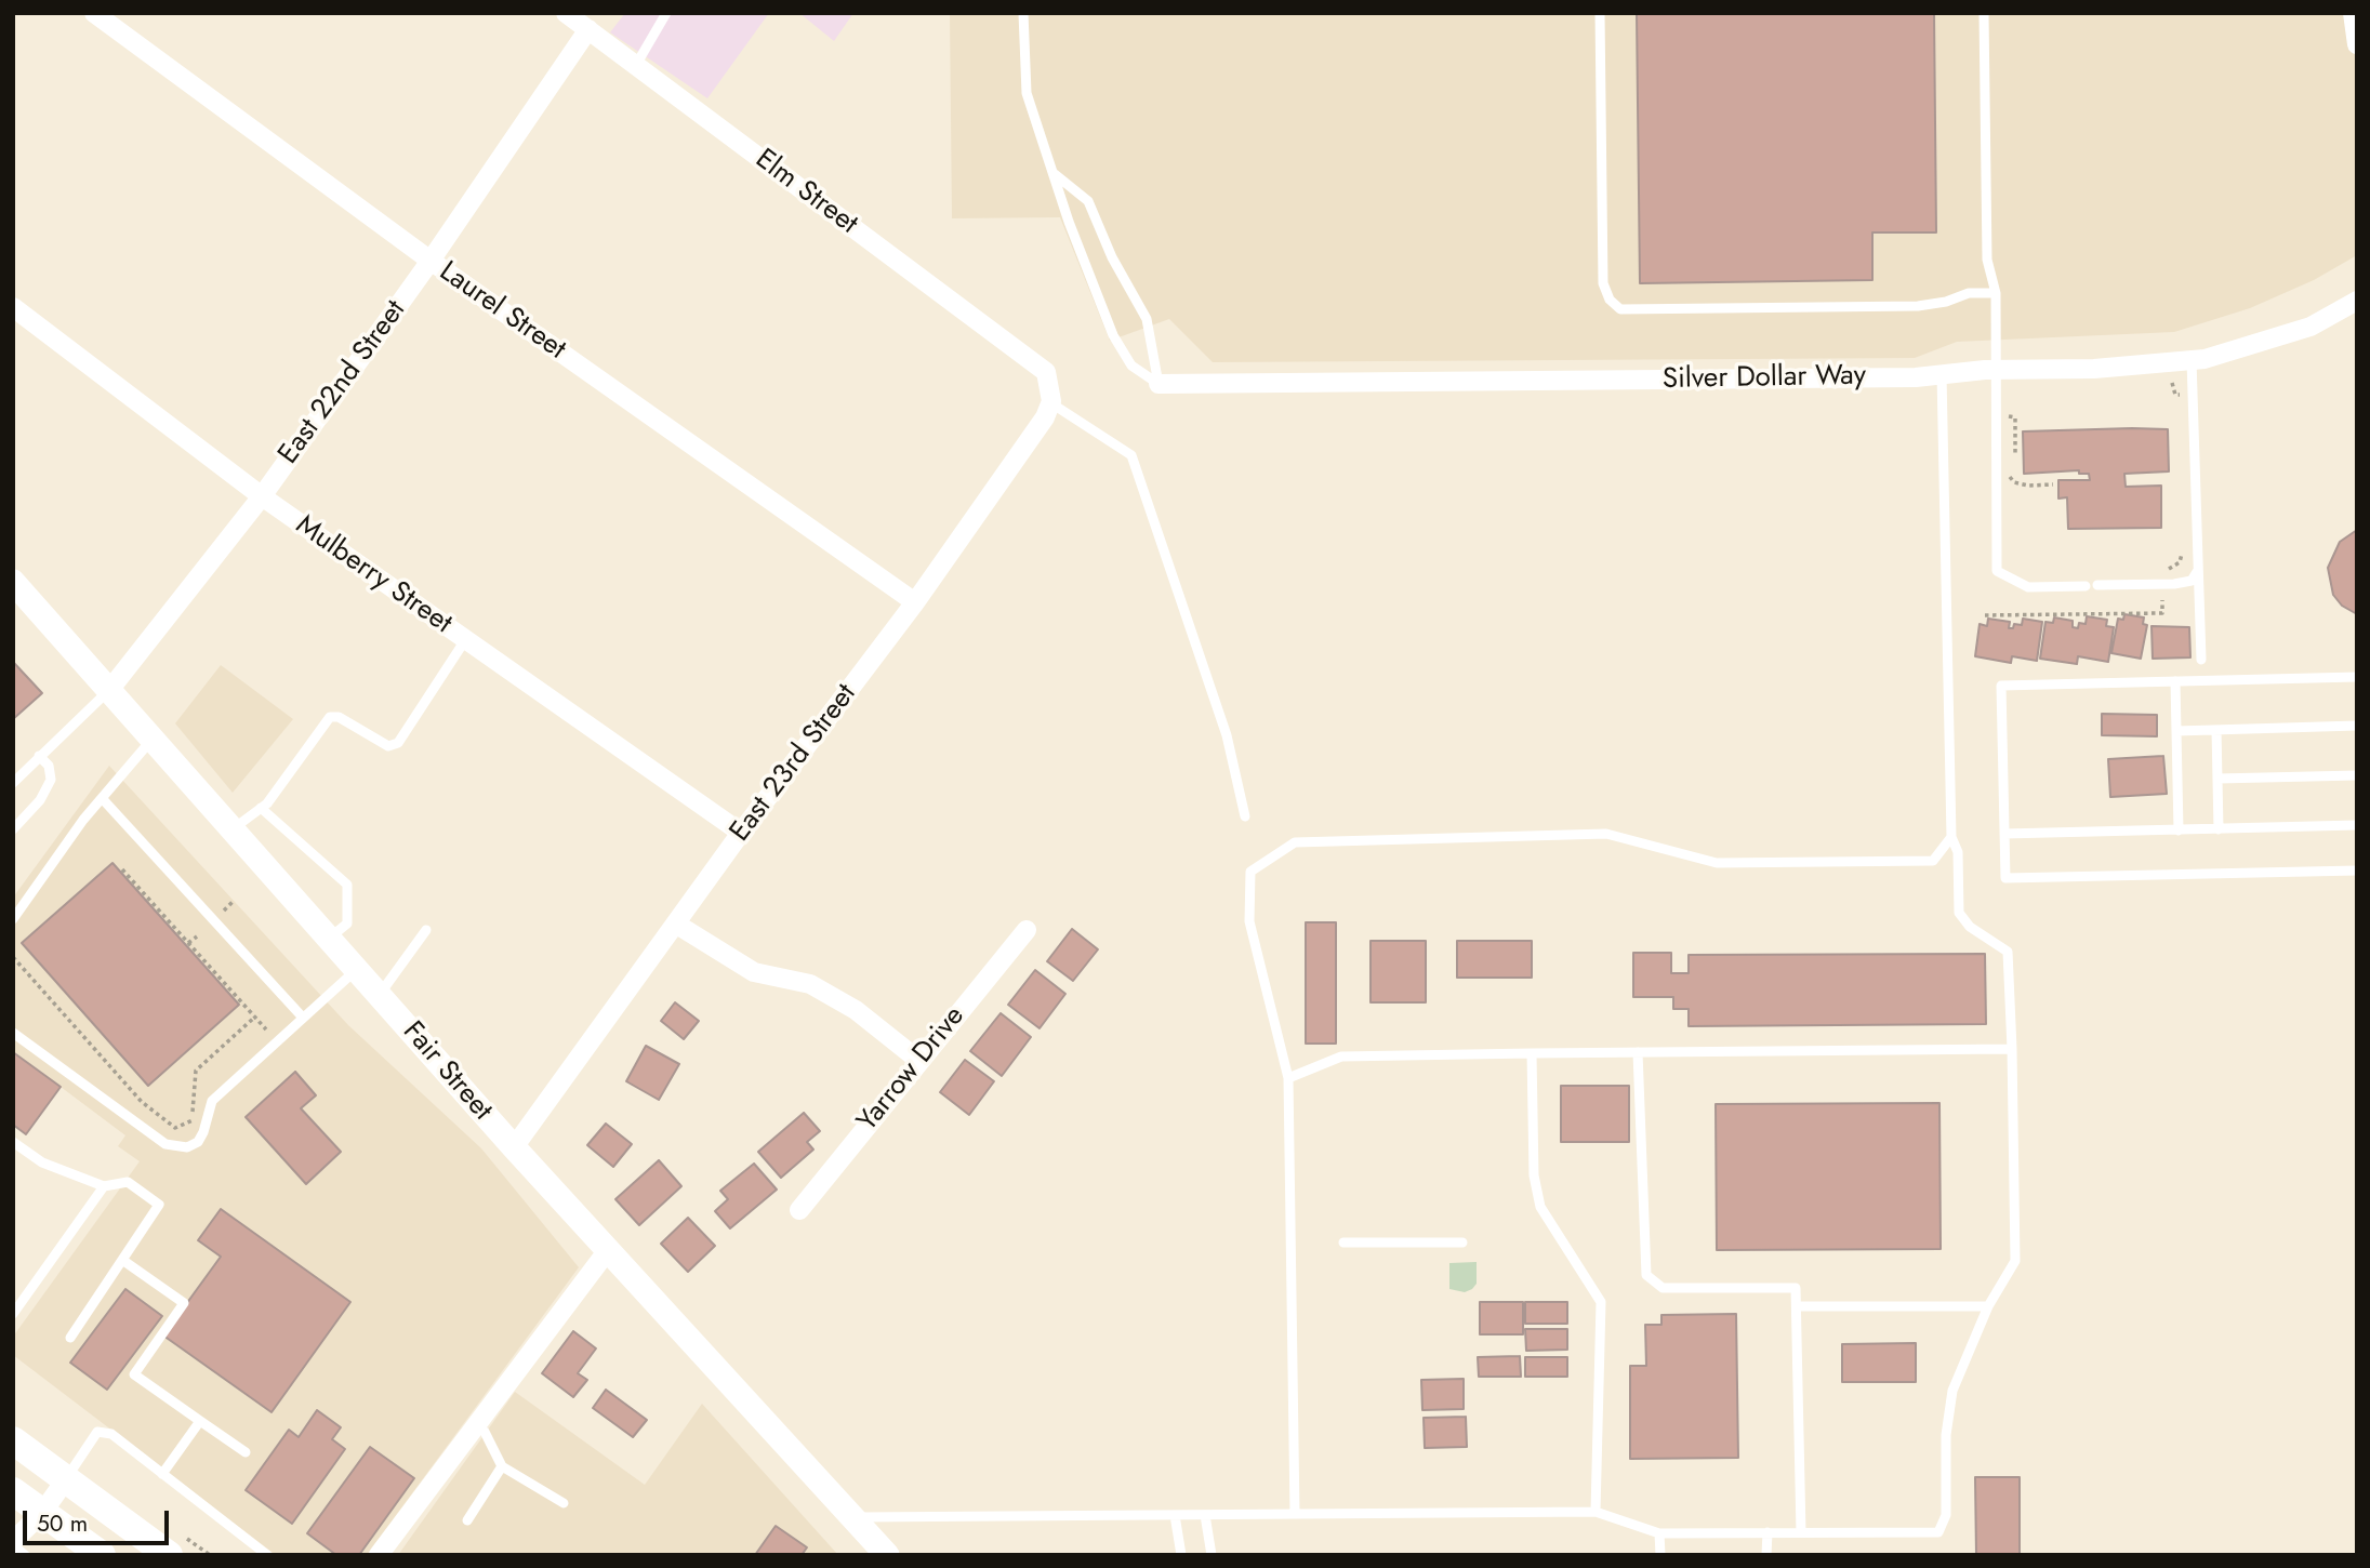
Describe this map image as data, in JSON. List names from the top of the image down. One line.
{"streets":{"street":["Elm Street","Laurel Street","Silver Dollar Way","East 22nd Street","Mulberry Street","East 23rd Street","Yarrow Drive","Fair Street"]},"crossings":[["Elm Street","East 22nd Street"],["Elm Street","East 23rd Street"],["Laurel Street","East 22nd Street"],["Laurel Street","East 23rd Street"],["East 22nd Street","Mulberry Street"],["East 22nd Street","Fair Street"],["Mulberry Street","East 23rd Street"],["East 23rd Street","Fair Street"]],"scale_bar":"50 m"}
